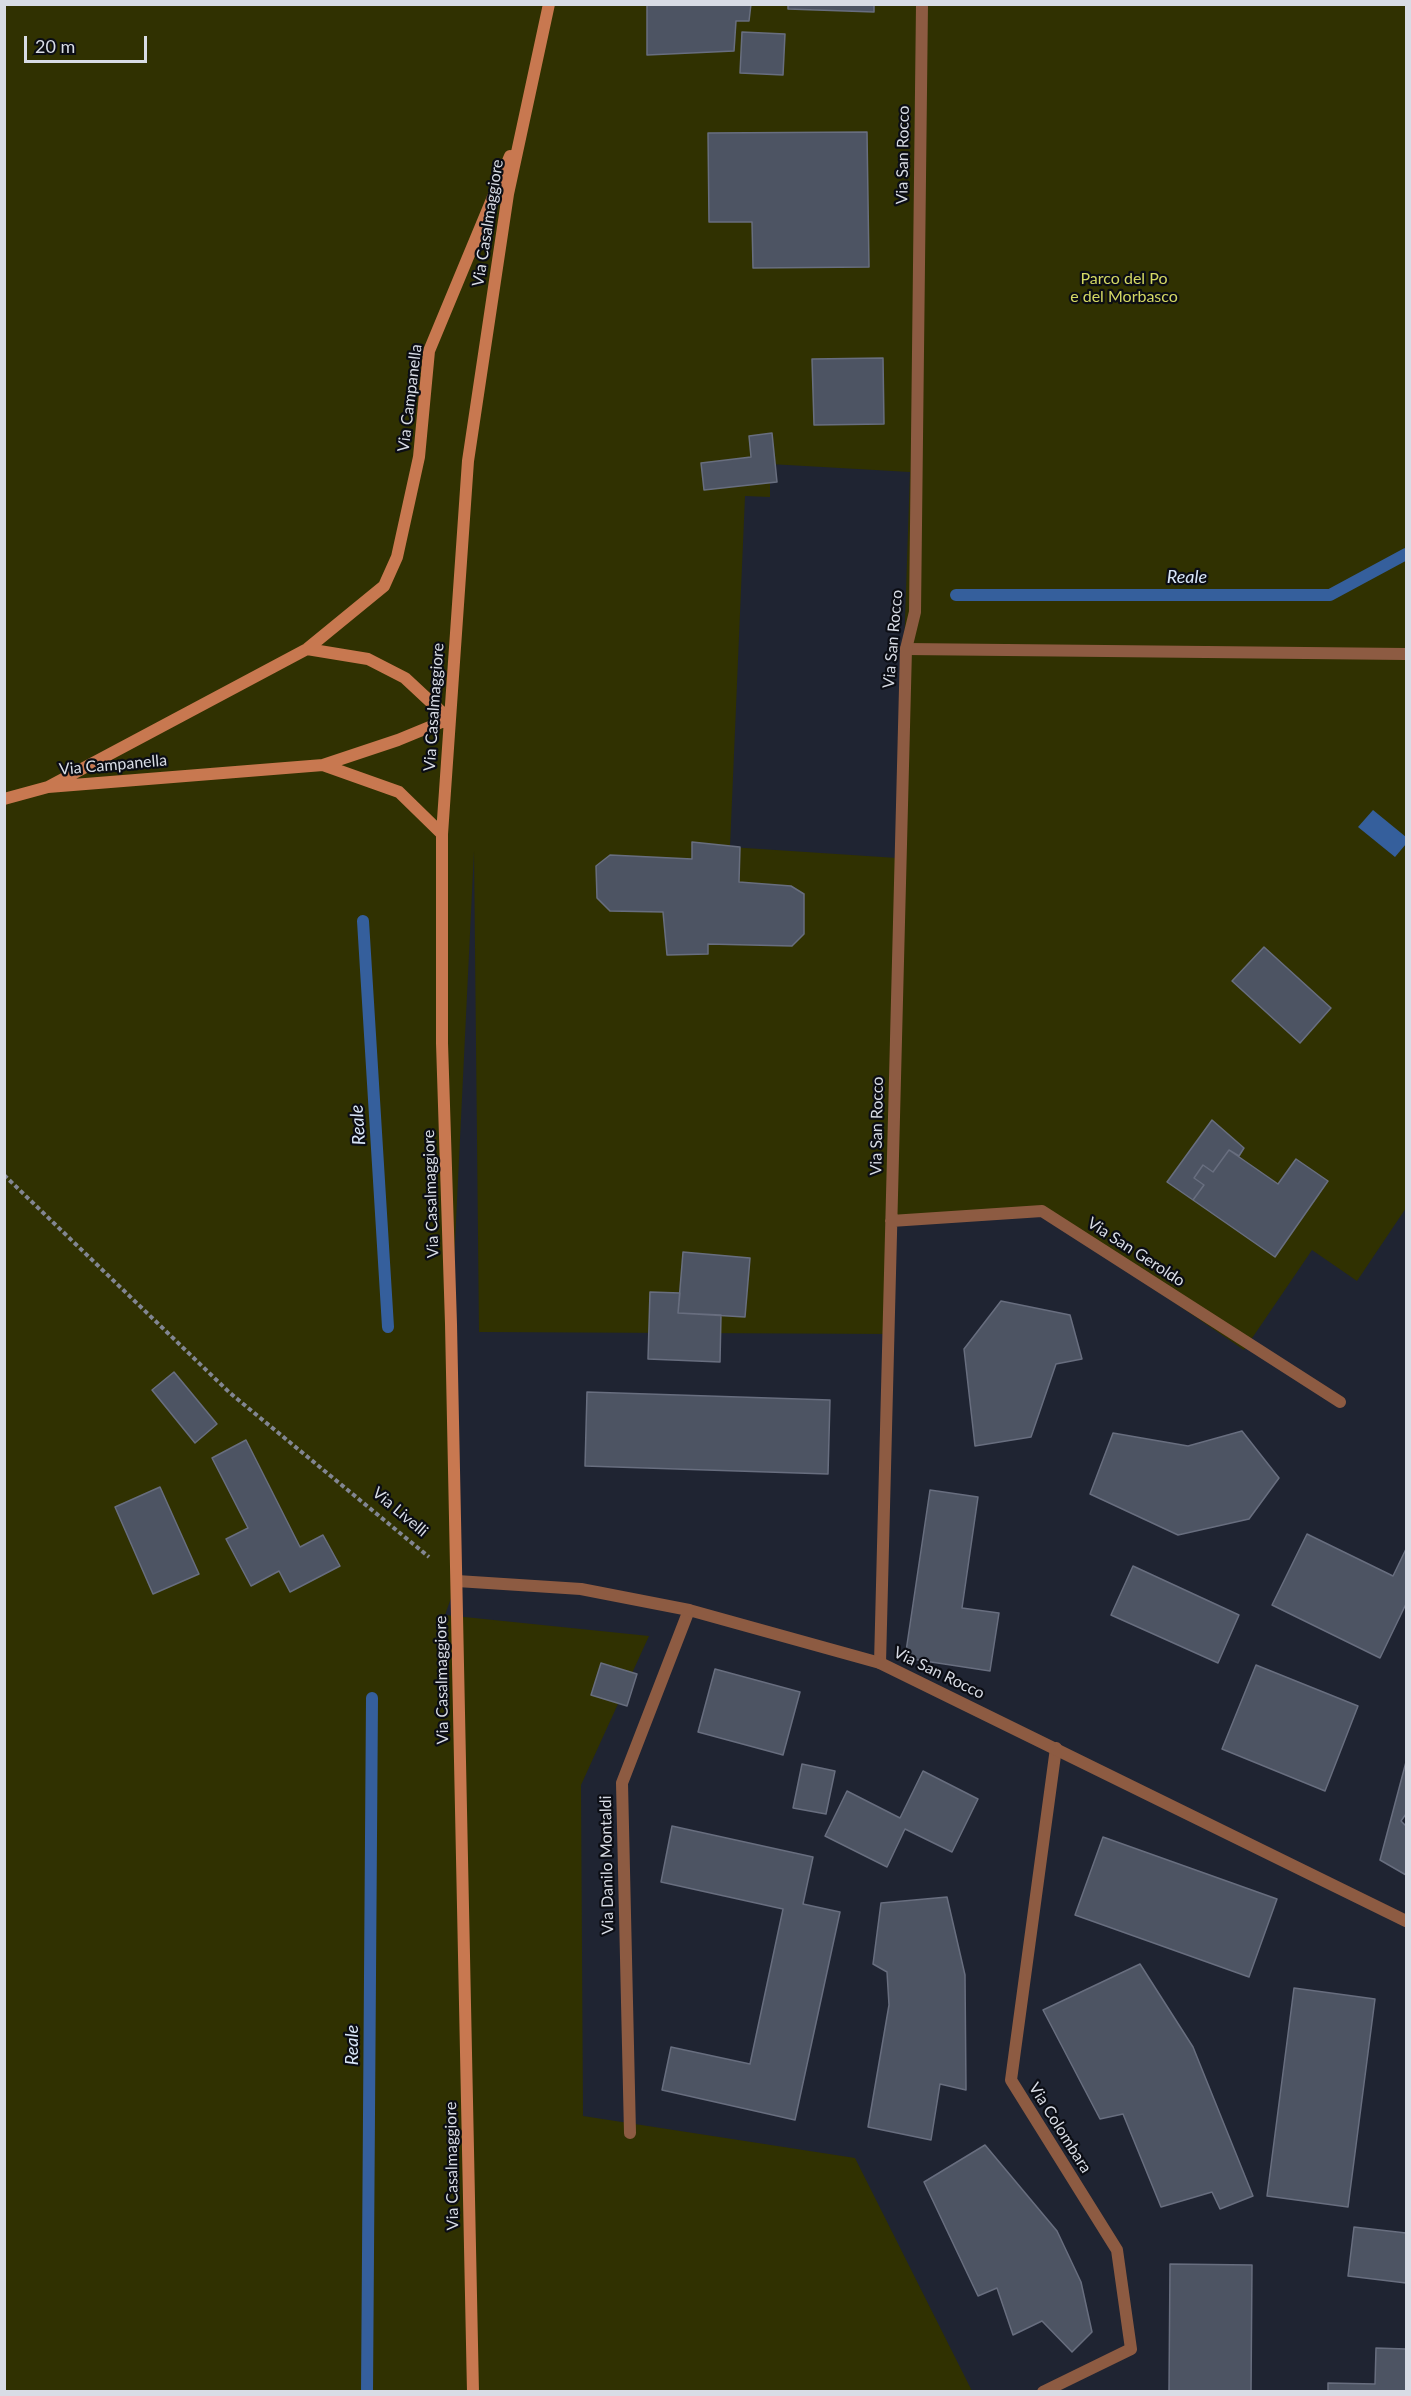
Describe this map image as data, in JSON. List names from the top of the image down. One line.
{"streets":{"main road":["Via Casalmaggiore","Via Campanella"],"street":["Via San Rocco","Via San Geroldo","Via Danilo Montaldi","Via Colombara"],"path":["Via Livelli"]},"crossings":[["Via San Rocco","Via San Geroldo"],["Via San Rocco","Via Colombara"],["Via Casalmaggiore","Via Campanella"],["Via Casalmaggiore","Via Livelli"]],"water":["Reale"],"parks":["Parco del Po e del Morbasco"],"scale_bar":"20 m"}
